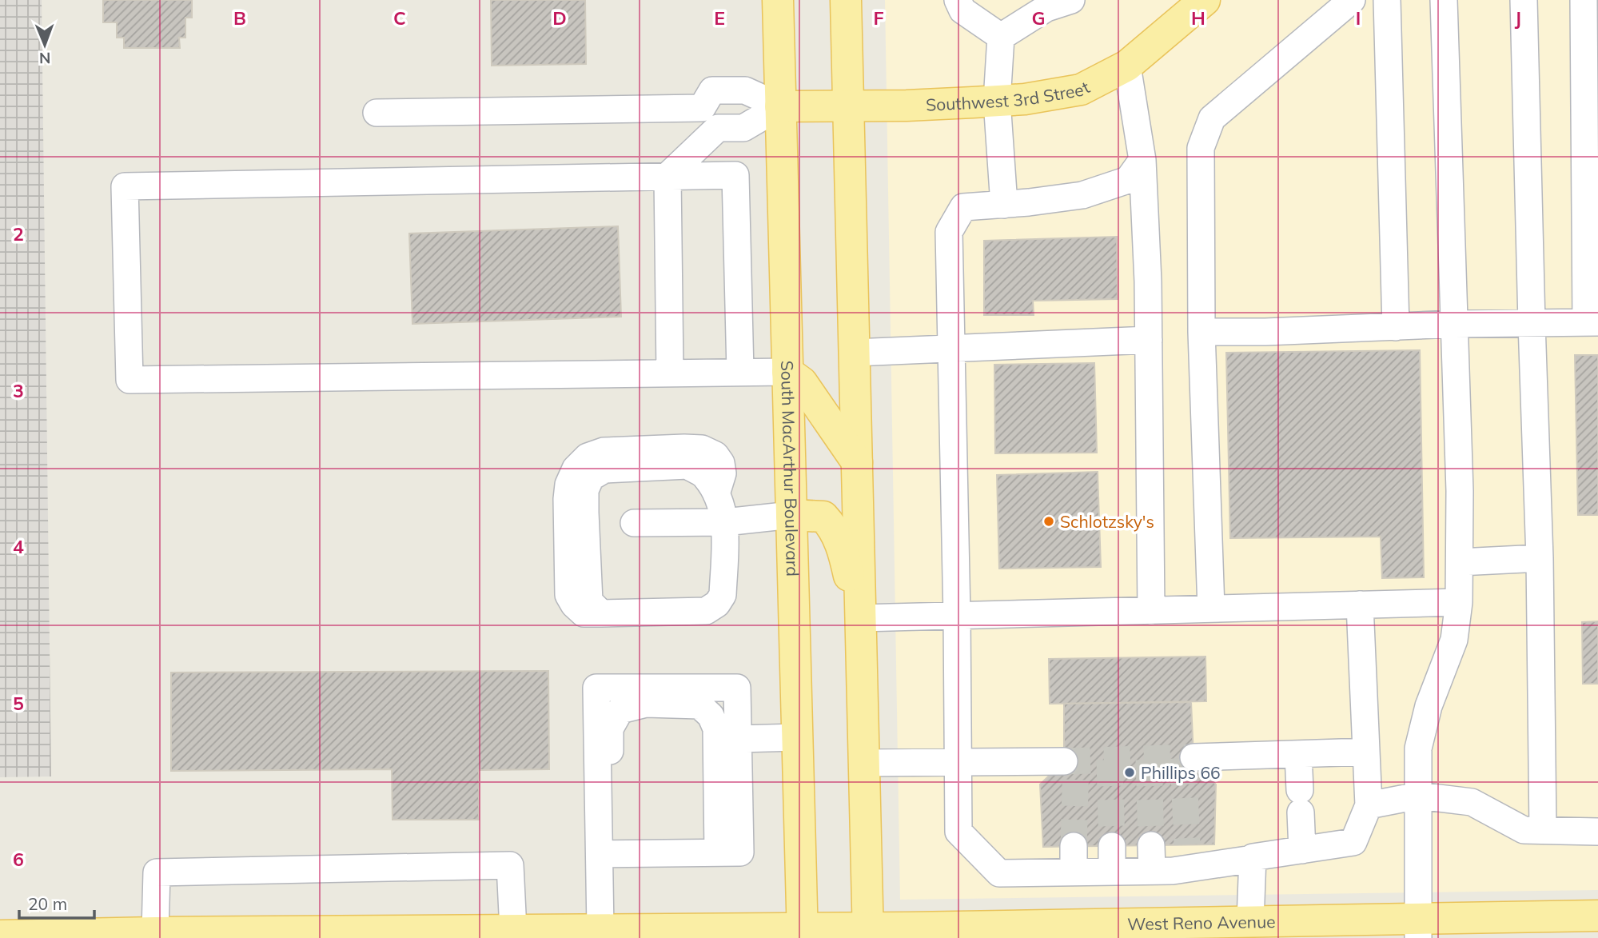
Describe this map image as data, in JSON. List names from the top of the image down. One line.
{"streets":{"main road":["Southwest 3rd Street","South MacArthur Boulevard","West Reno Avenue"]},"crossings":[["Southwest 3rd Street","South MacArthur Boulevard"],["South MacArthur Boulevard","West Reno Avenue"]],"places":["Schlotzsky's","Phillips 66"],"scale_bar":"20 m","north":"bottom","grid":{"columns":["B","C","D","E","F","G","H","I","J"],"rows":["2","3","4","5","6"]}}
